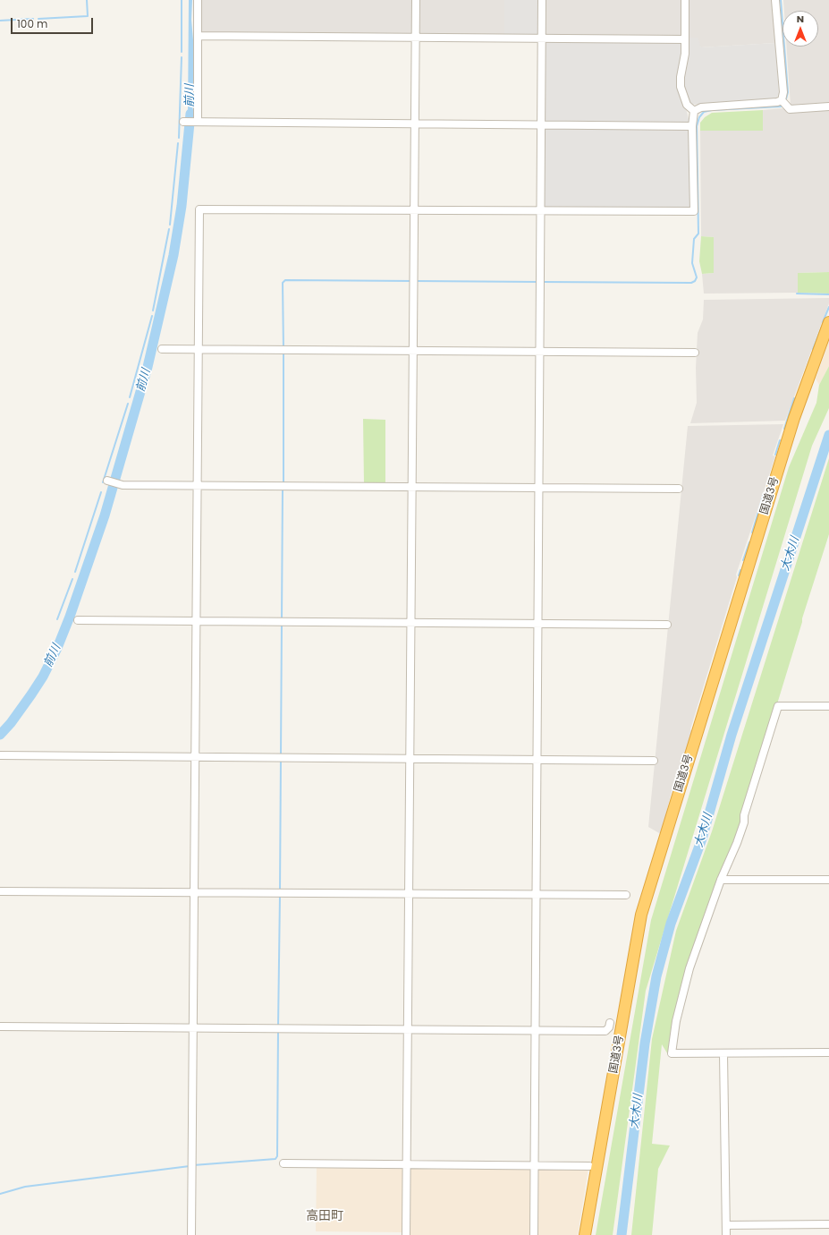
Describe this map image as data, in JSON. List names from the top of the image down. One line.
{"streets":{"highway":["国道3号"]},"districts":["高田町"],"water":["前川","大木川"],"scale_bar":"100 m","north":"top"}
